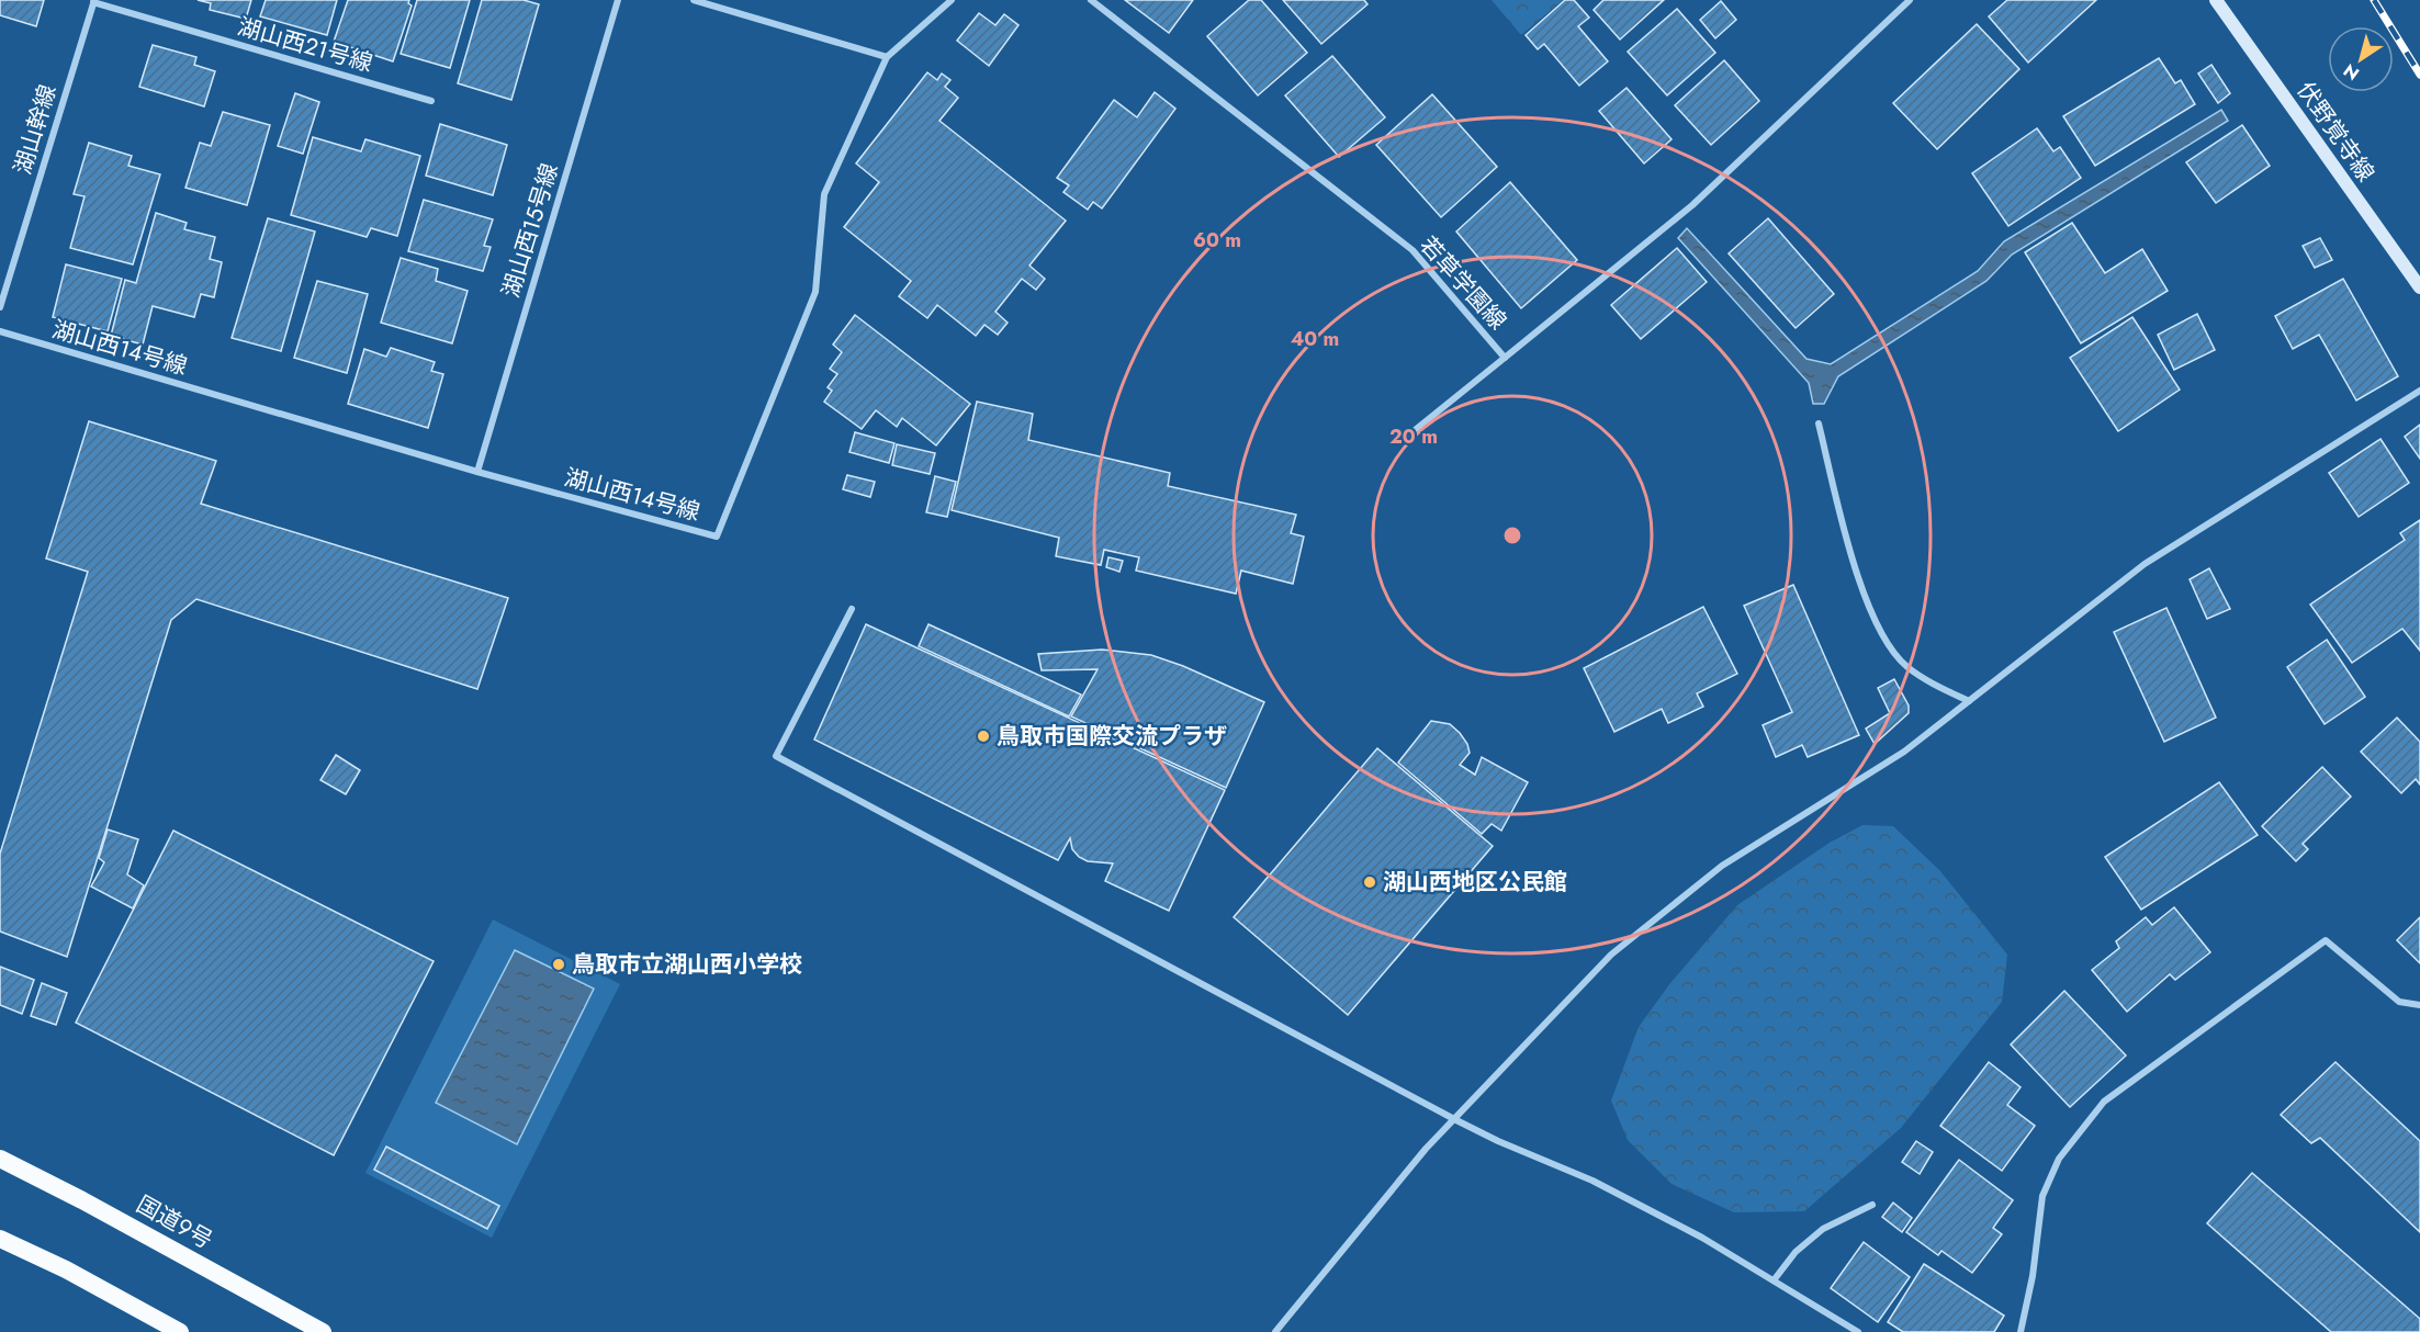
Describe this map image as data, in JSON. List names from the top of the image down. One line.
{"streets":{"highway":["国道9号"],"main road":["伏野覚寺線"],"street":["湖山西21号線","湖山幹線","湖山西15号線","若草学園線","湖山西14号線"]},"crossings":[["湖山西21号線","湖山幹線"],["湖山西15号線","湖山西14号線"]],"places":["鳥取市国際交流プラザ","湖山西地区公民館","鳥取市立湖山西小学校"],"north":"bottom left","rings":["60 m","40 m","20 m"]}
